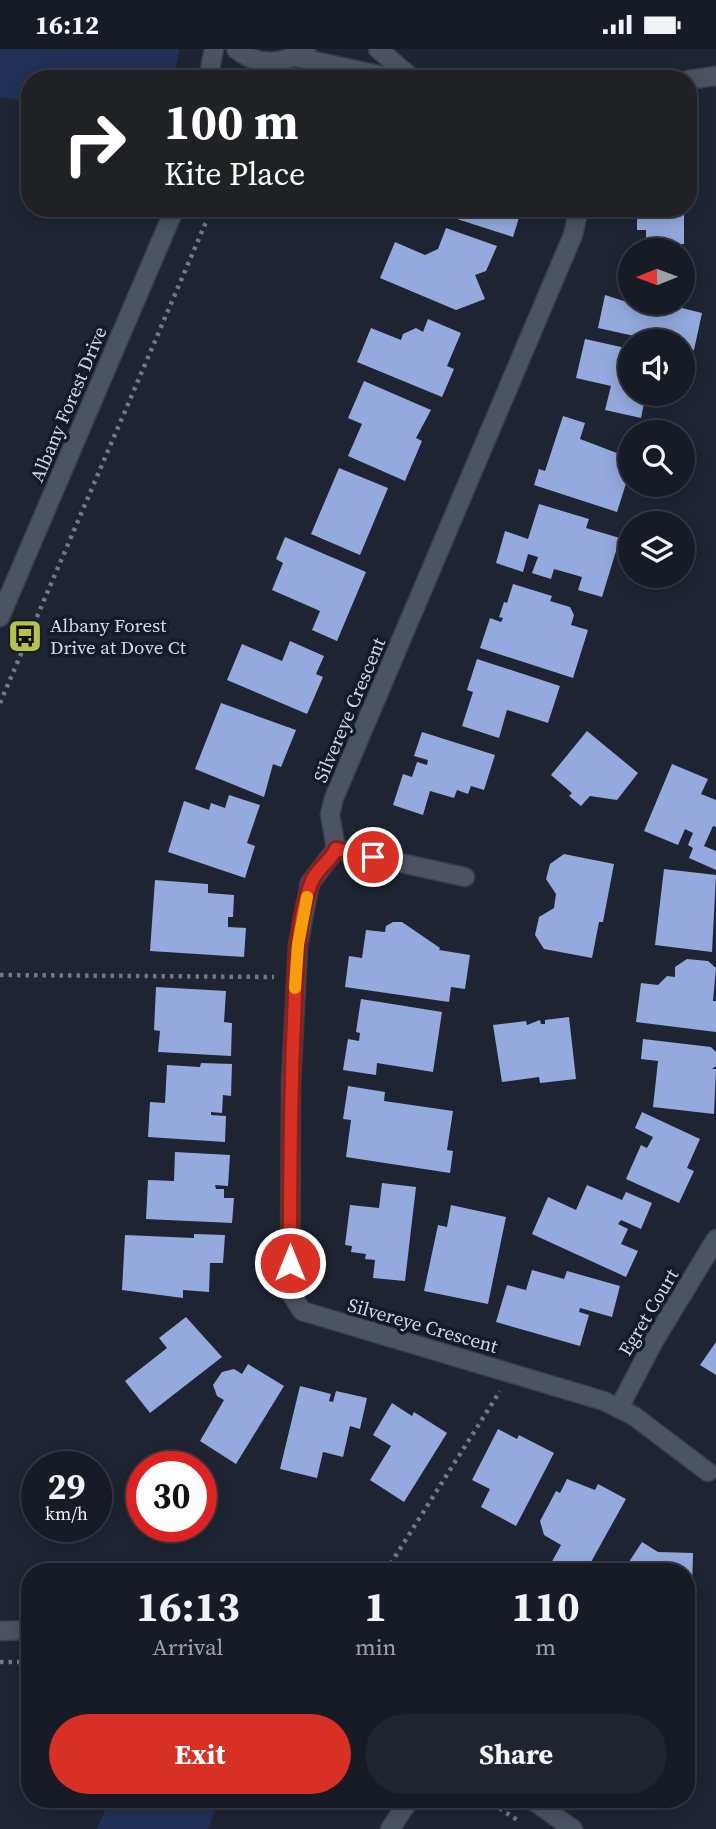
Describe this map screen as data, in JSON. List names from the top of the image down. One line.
{"streets":{"street":["Albany Forest Drive","Silvereye Crescent","Egret Court"]},"crossings":[["Silvereye Crescent","Egret Court"]],"places":{"bus stop":["Albany Forest Drive at Dove Ct"]},"north":"left","page":{"status":"16:12","turn":["100 m","Kite Place"],"speed":"29 km/h","limit":"30","eta":["16:13","Arrival","1","min","110","m"],"buttons":["Exit","Share"]}}
